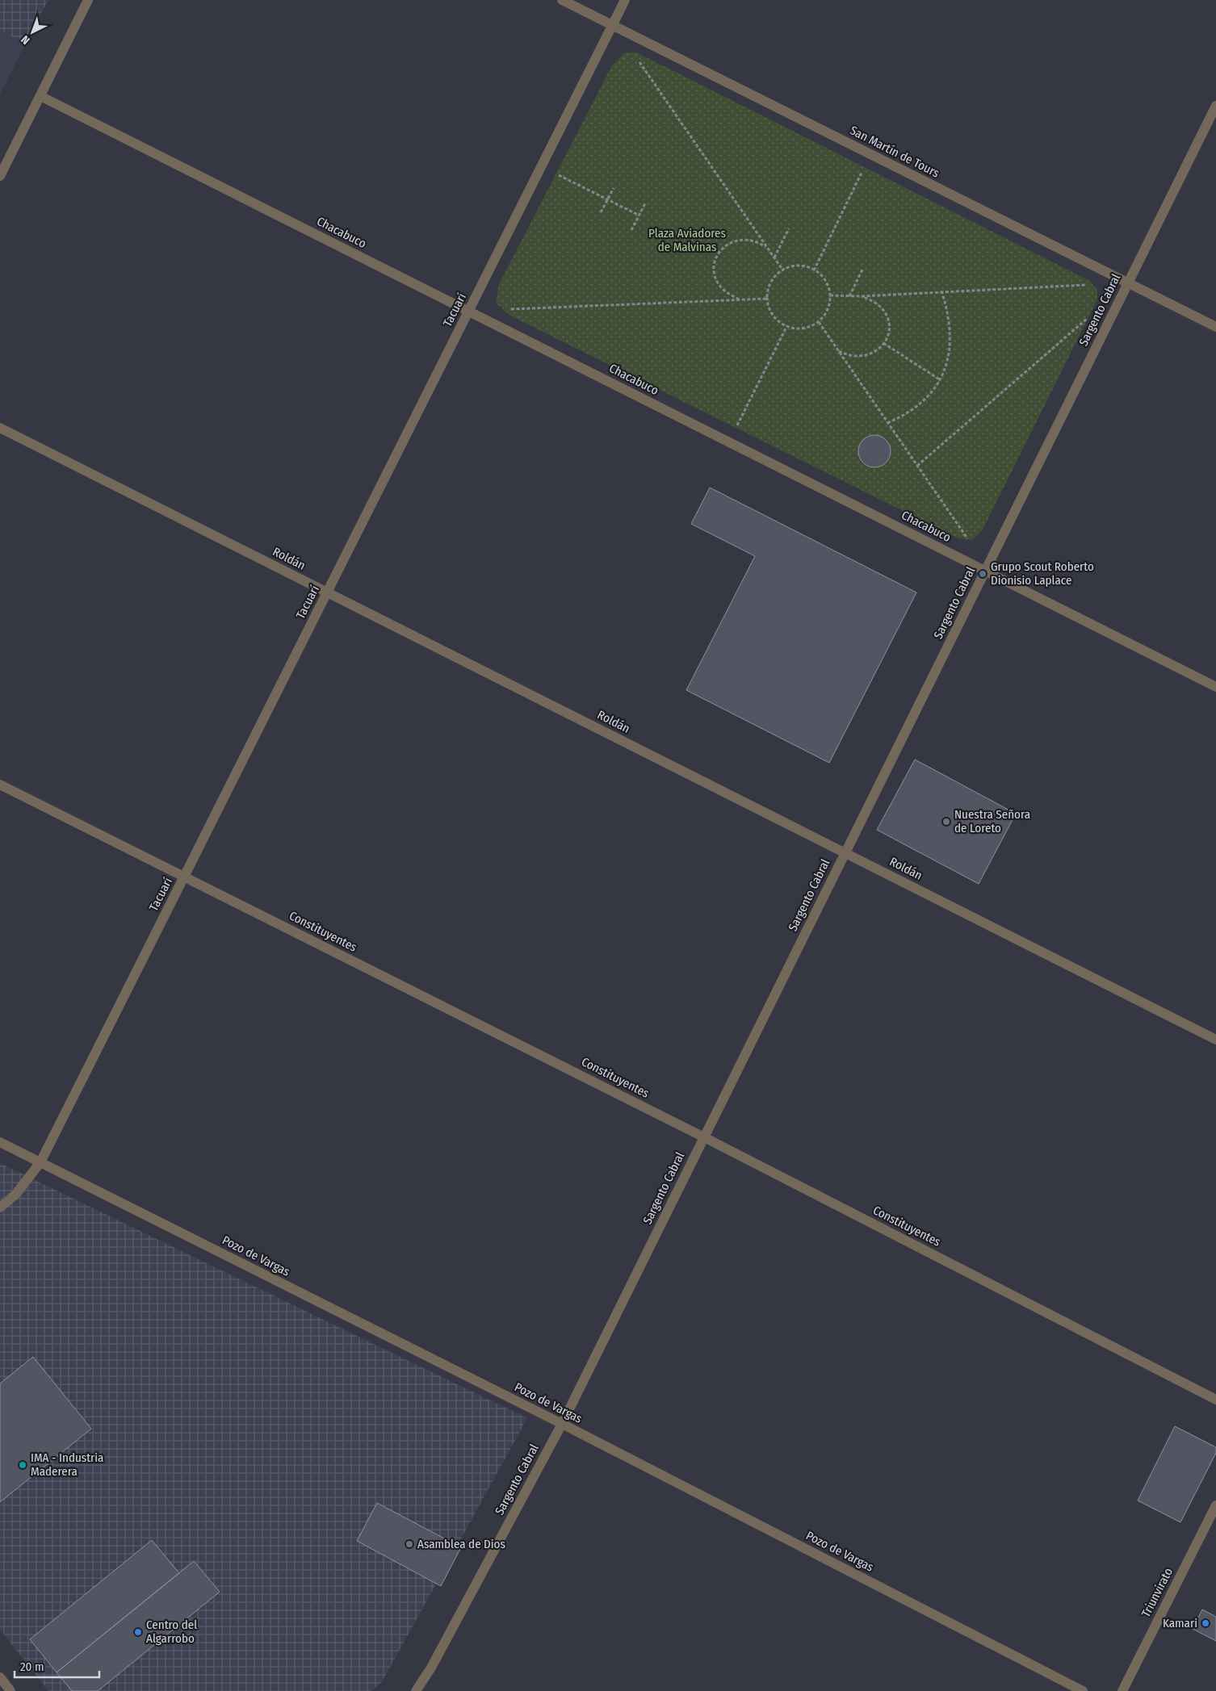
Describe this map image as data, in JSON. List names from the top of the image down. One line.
{"streets":{"street":["San Martín de Tours","Chacabuco","Tacuarí","Sargento Cabral","Roldán","Constituyentes","Pozo de Vargas","Triunvirato"]},"crossings":[["San Martín de Tours","Tacuarí"],["San Martín de Tours","Sargento Cabral"],["Chacabuco","Tacuarí"],["Chacabuco","Sargento Cabral"],["Tacuarí","Roldán"],["Tacuarí","Constituyentes"],["Tacuarí","Pozo de Vargas"],["Sargento Cabral","Roldán"],["Sargento Cabral","Constituyentes"],["Sargento Cabral","Pozo de Vargas"]],"parks":["Plaza Aviadores de Malvinas"],"places":["Grupo Scout Roberto Dionisio Laplace","Nuestra Señora de Loreto","IMA - Industria Maderera","Asamblea de Dios","Kamari","Centro del Algarrobo"],"scale_bar":"20 m","north":"bottom left"}
